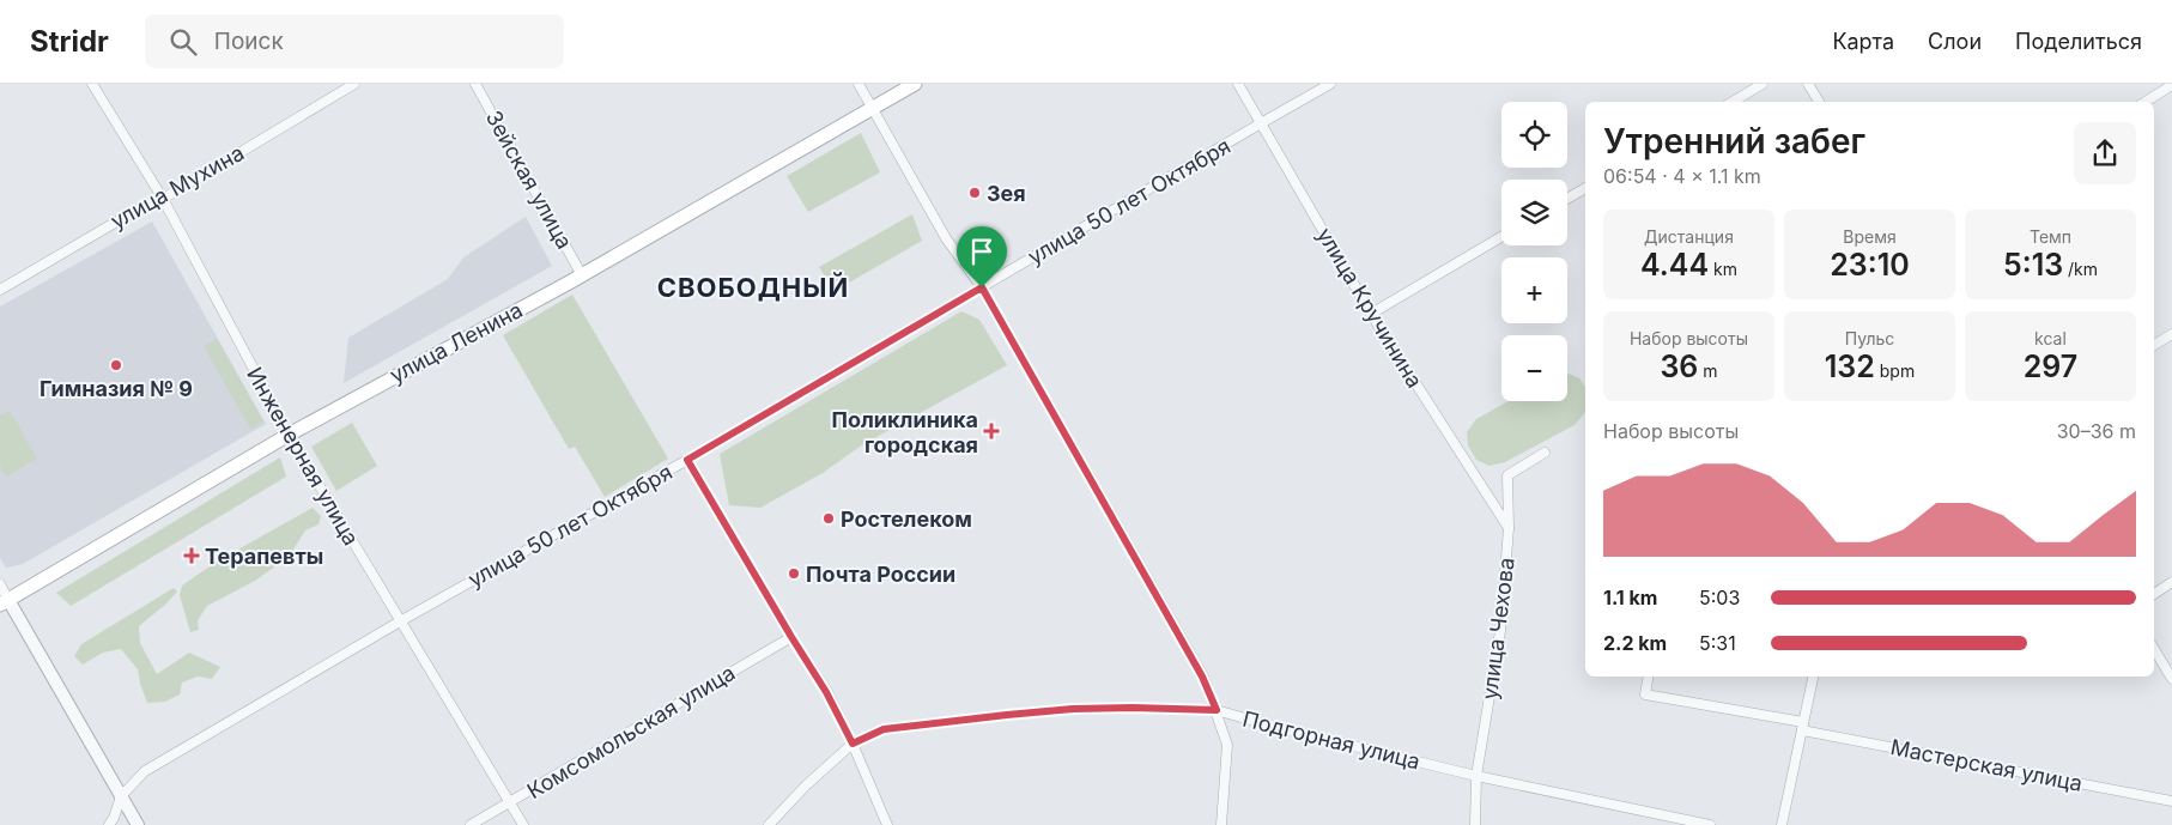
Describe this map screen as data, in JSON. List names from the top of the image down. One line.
{"streets":{"main road":["улица Ленина"],"street":["Зейская улица","улица Мухина","улица 50 лет Октября","улица Кручинина","Инженерная улица","улица Чехова","Комсомольская улица","Подгорная улица","Мастерская улица"]},"crossings":[["Зейская улица","улица Ленина"],["улица Мухина","Инженерная улица"],["улица 50 лет Октября","улица Кручинина"],["улица 50 лет Октября","Инженерная улица"],["улица Кручинина","улица Чехова"],["улица Ленина","Инженерная улица"],["Инженерная улица","Комсомольская улица"],["улица Чехова","Подгорная улица"]],"districts":["СВОБОДНЫЙ"],"places":{"other":["Зея","Гимназия № 9","Ростелеком","Почта России"],"health":["Поликлиника городская","Терапевты"]},"page":{"header":"Stridr","search":"Поиск","nav":["Карта","Слои","Поделиться"],"map_buttons":["+","−"],"heading":["Утренний забег","06:54 · 4 × 1.1 km"],"stats":[["Дистанция","4.44 km"],["Время","23:10"],["Темп","5:13 /km"],["Набор высоты","36 m"],["Пульс","132 bpm"],["kcal","297"]],"chart":["Набор высоты","30–36 m"],"list":[{"name":"1.1 km","note":"5:03"},{"name":"2.2 km","note":"5:31"}]}}
